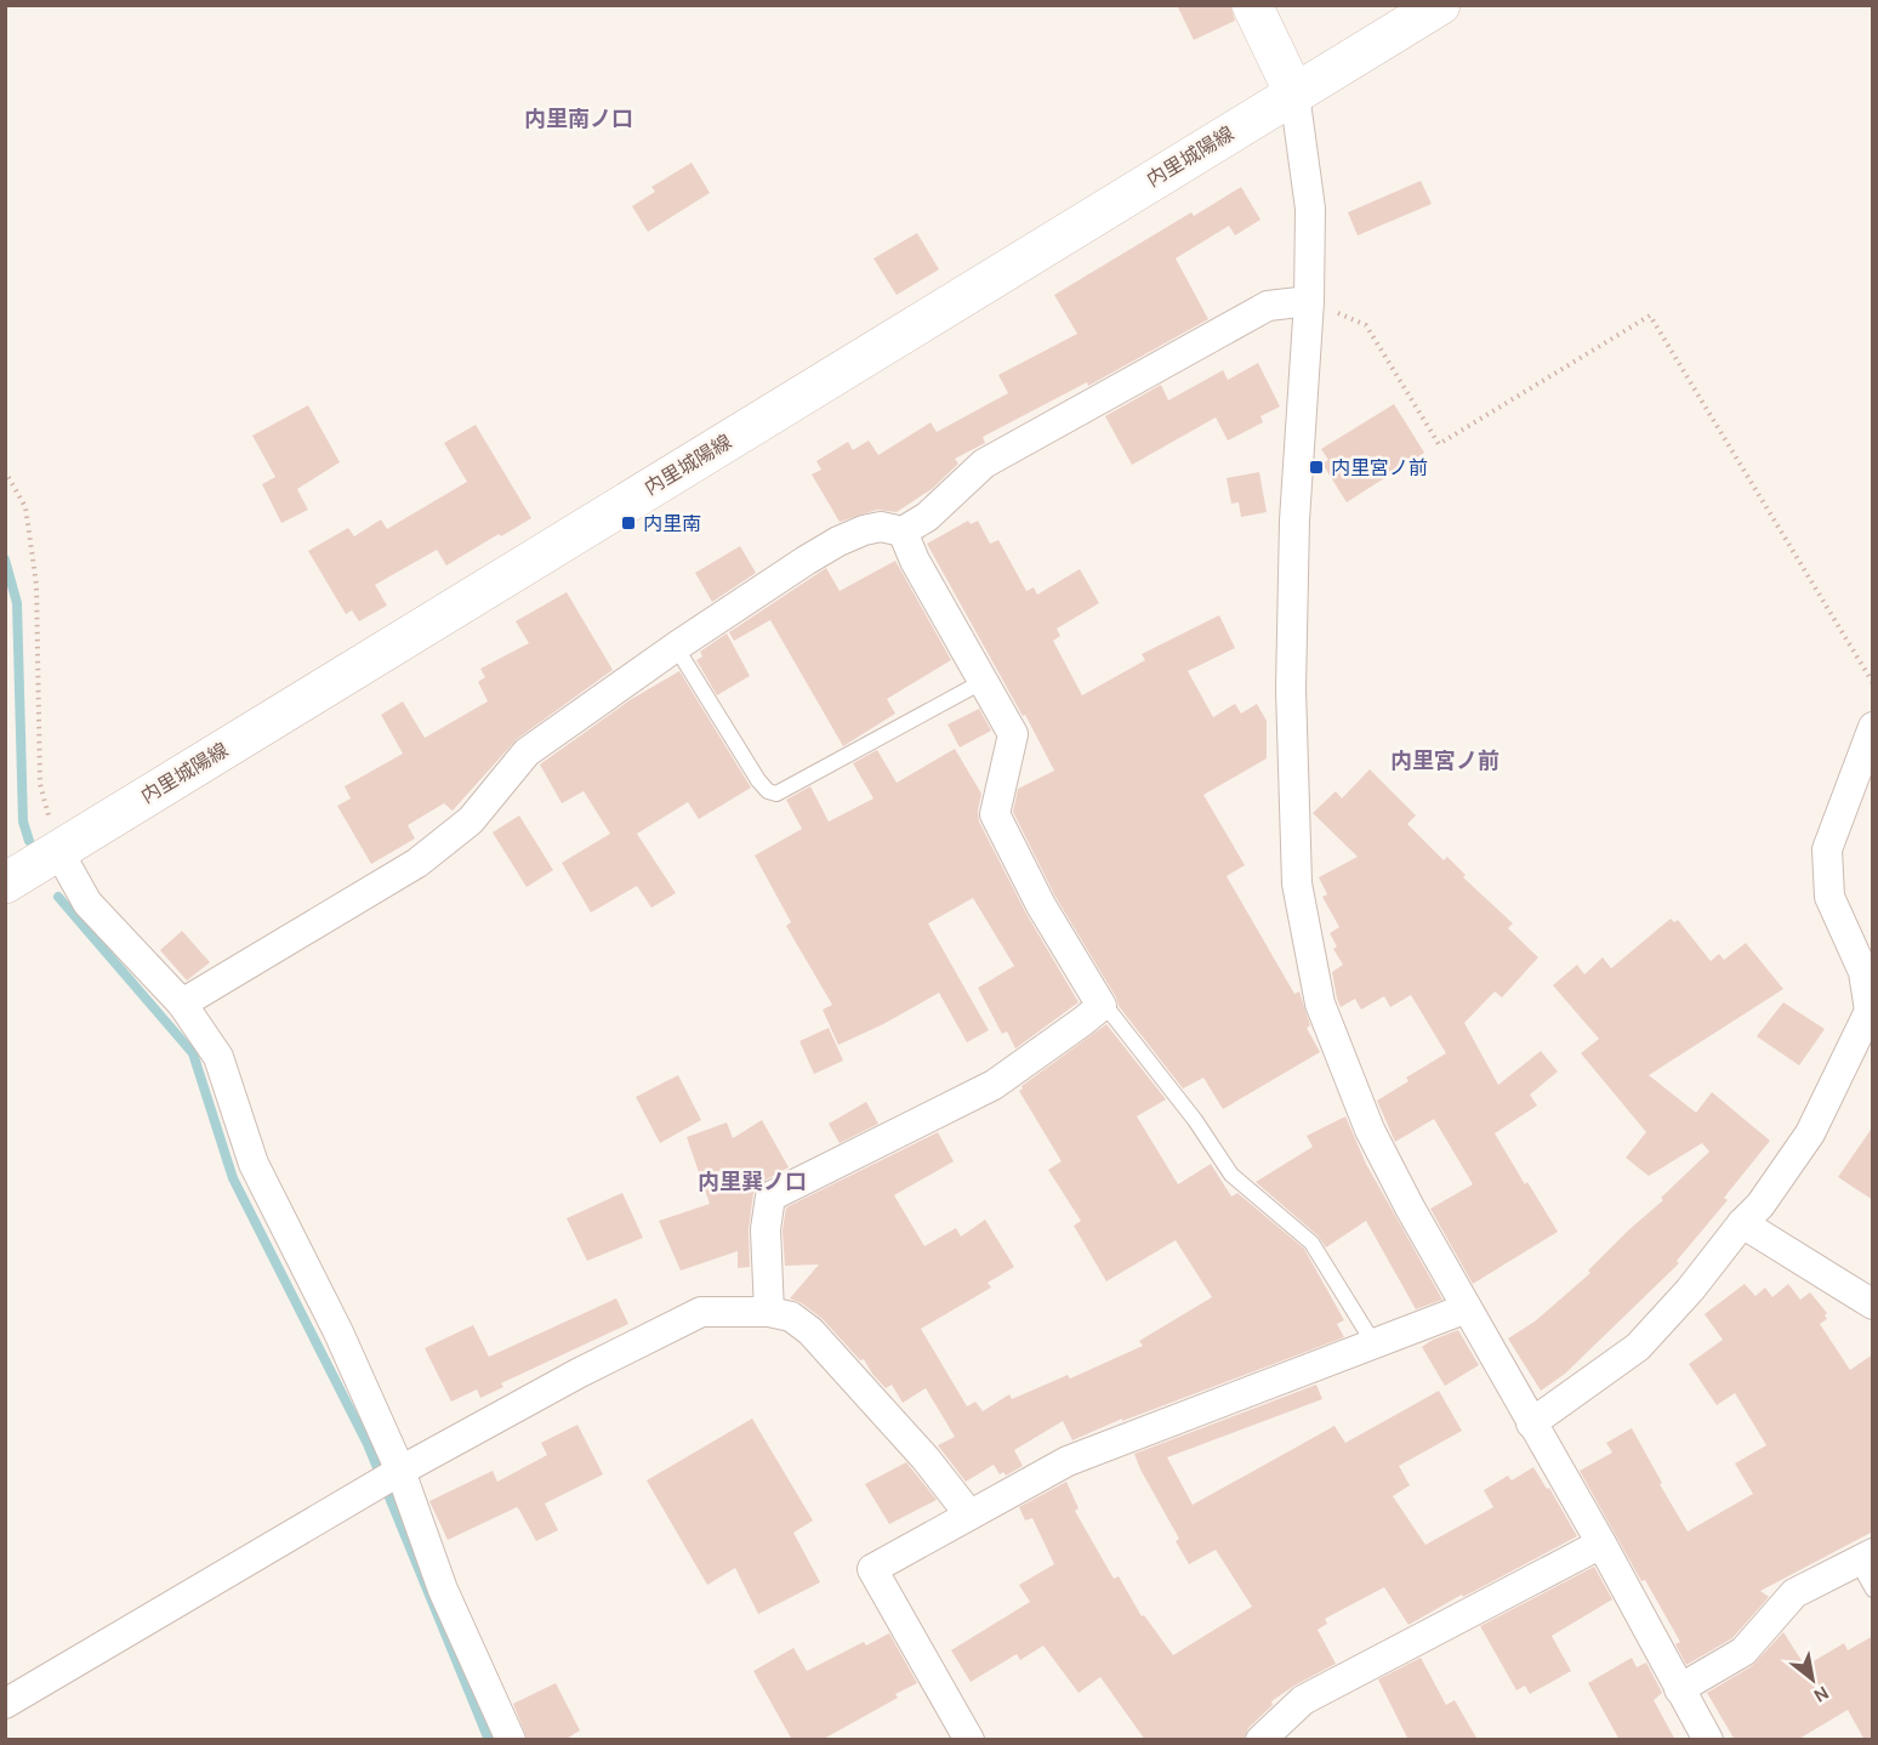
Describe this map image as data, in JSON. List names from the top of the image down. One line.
{"streets":{"main road":["内里城陽線"]},"districts":["内里南ノ口","内里宮ノ前","内里巽ノ口"],"places":{"transit":["内里宮ノ前","内里南"]},"north":"bottom right"}
